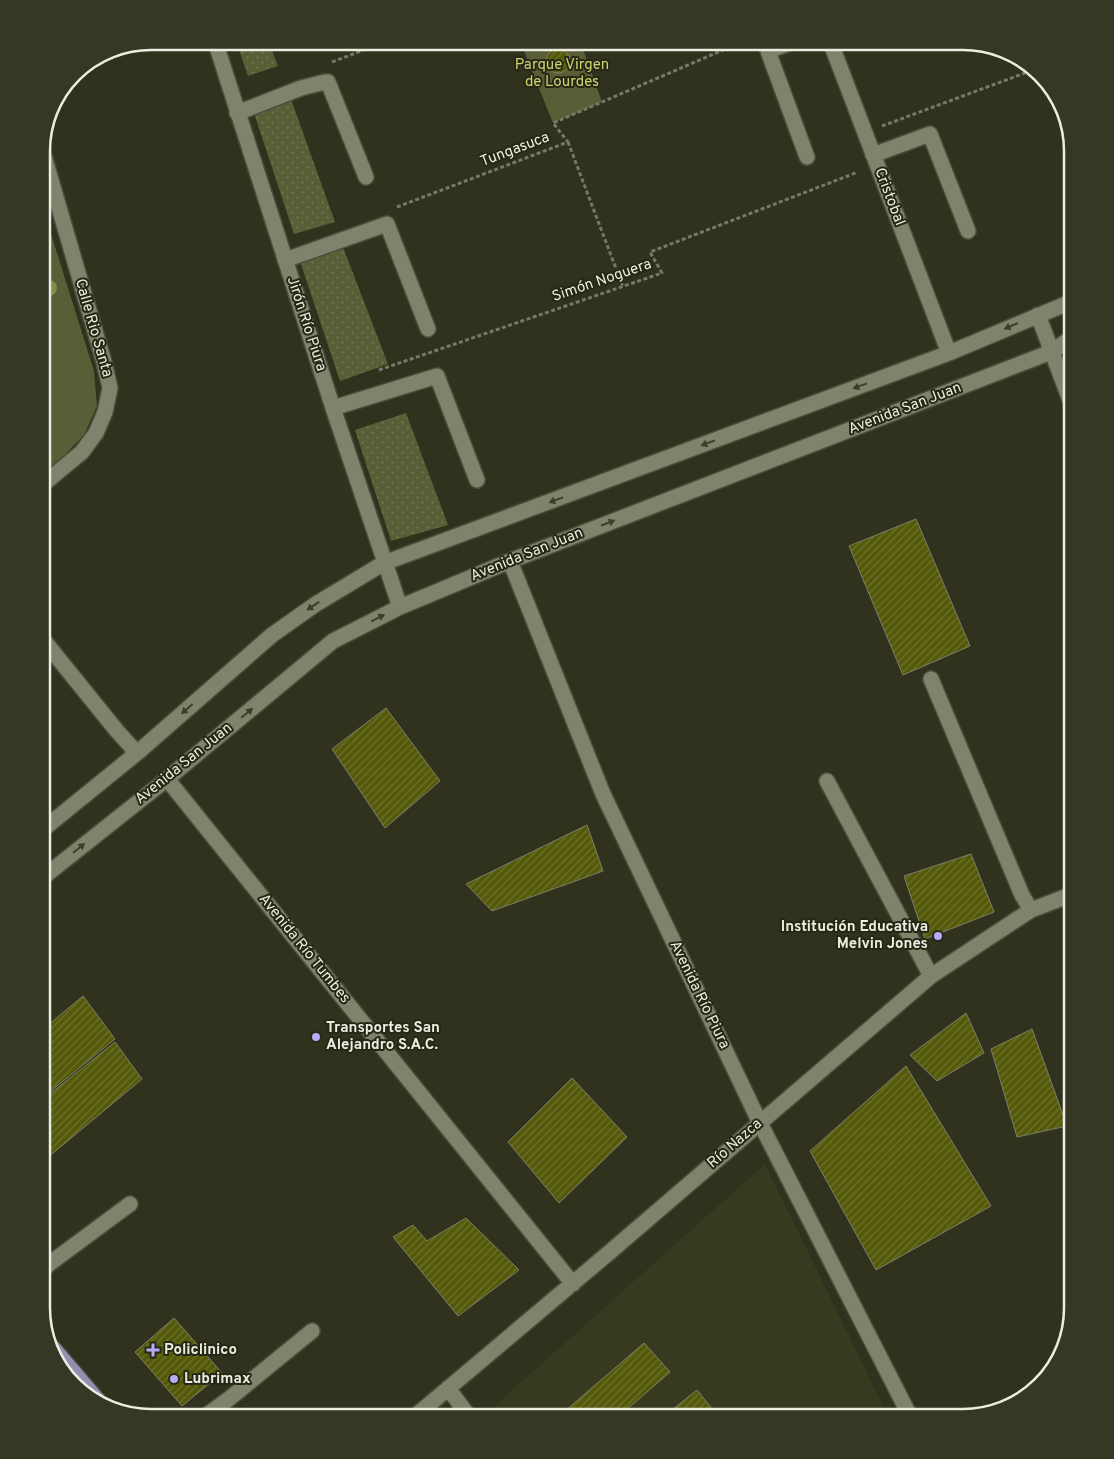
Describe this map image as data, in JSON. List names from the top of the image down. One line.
{"streets":{"street":["Cristobal","Jirón Río Piura","Calle Rio Santa","Avenida San Juan","Avenida Río Tumbes","Avenida Río Piura","Río Nazca"],"path":["Tungasuca","Simón Noguera"]},"crossings":[["Cristobal","Simón Noguera"],["Jirón Río Piura","Avenida San Juan"],["Avenida San Juan","Avenida Río Tumbes"],["Avenida San Juan","Avenida Río Piura"],["Avenida Río Tumbes","Río Nazca"],["Avenida Río Piura","Río Nazca"]],"parks":["Parque Virgen de Lourdes"],"places":{"other":["Institución Educativa Melvin Jones","Transportes San Alejandro S.A.C.","Lubrimax"],"health":["Policlinico"]}}
